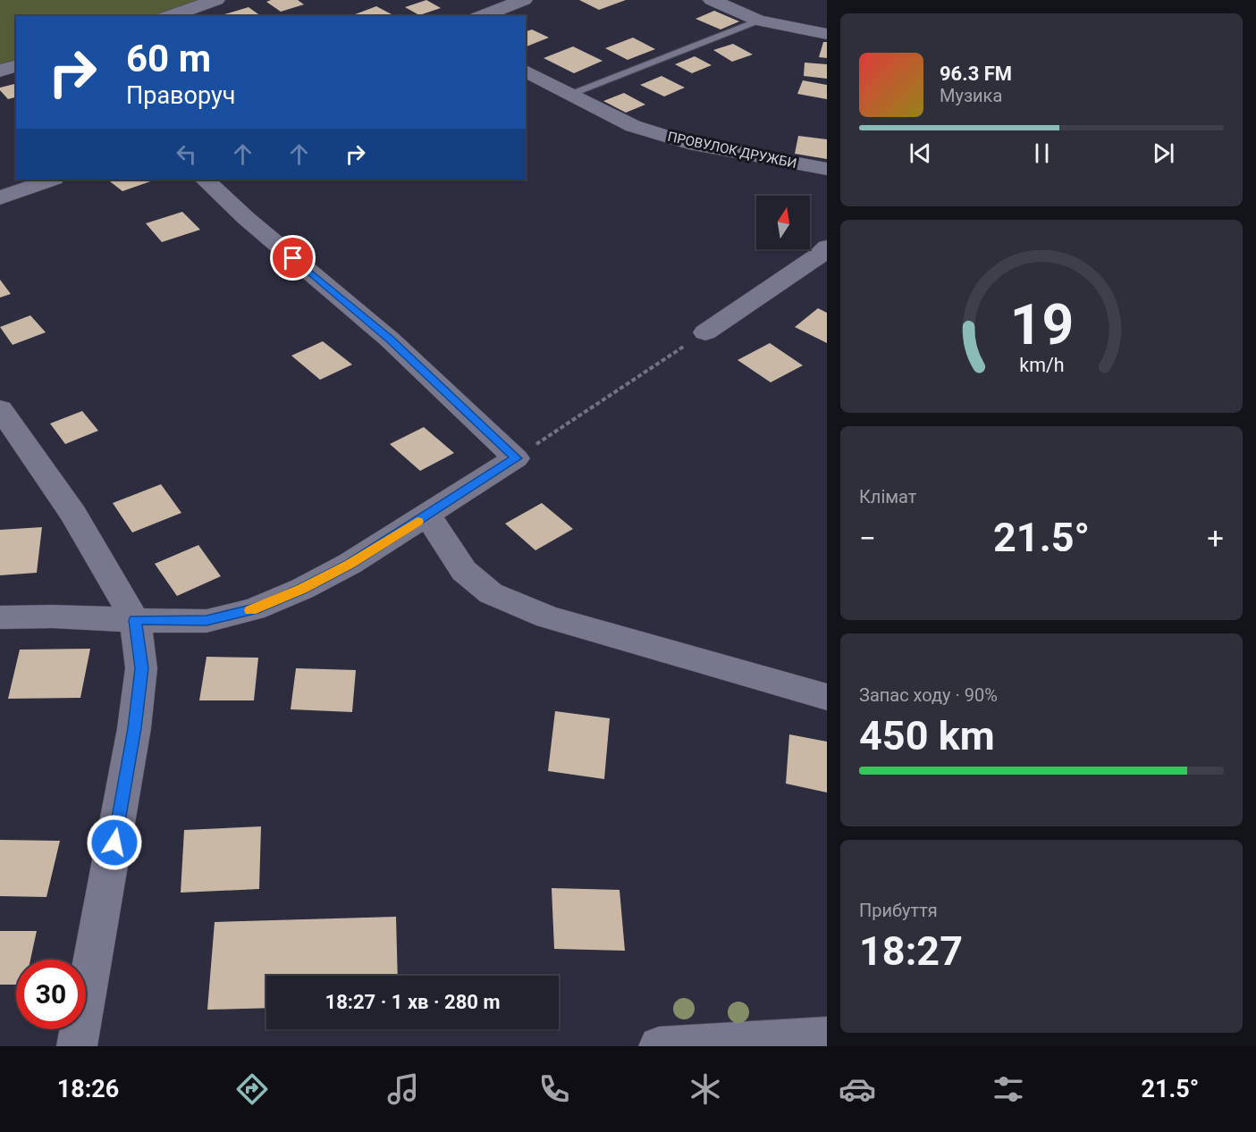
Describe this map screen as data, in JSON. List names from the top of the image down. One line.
{"streets":{"street":["ПРОВУЛОК ДРУЖБИ"]},"north":"top","page":{"turn":["60 m","Праворуч"],"song":["96.3 FM","Музика"],"tile":["Клімат",["Запас ходу · 90%","450 km"],["Прибуття","18:27"]],"heat":["−","21.5°","+"],"limit":"30","trip":"18:27 · 1 хв · 280 m","tabs":["18:26","21.5°"],"gauge":["19","km/h"]}}
